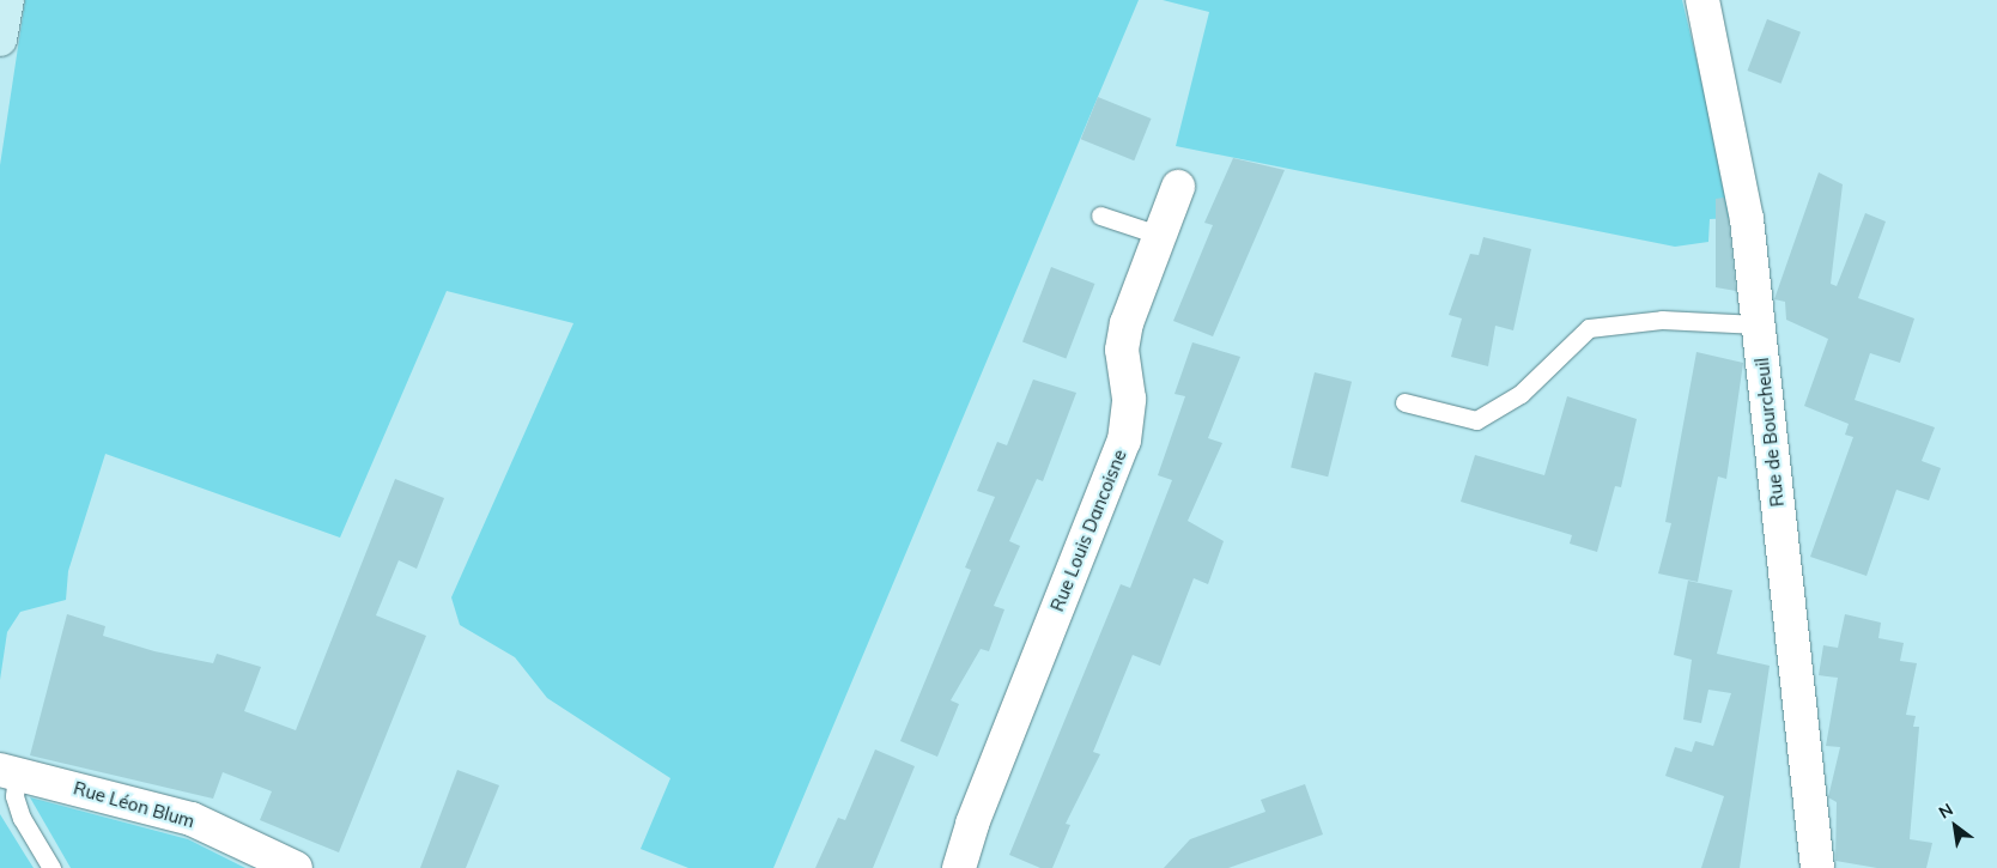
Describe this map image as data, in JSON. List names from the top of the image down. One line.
{"streets":{"street":["Rue de Bourcheuil","Rue Louis Dancoisne","Rue Léon Blum"]},"north":"top left"}
